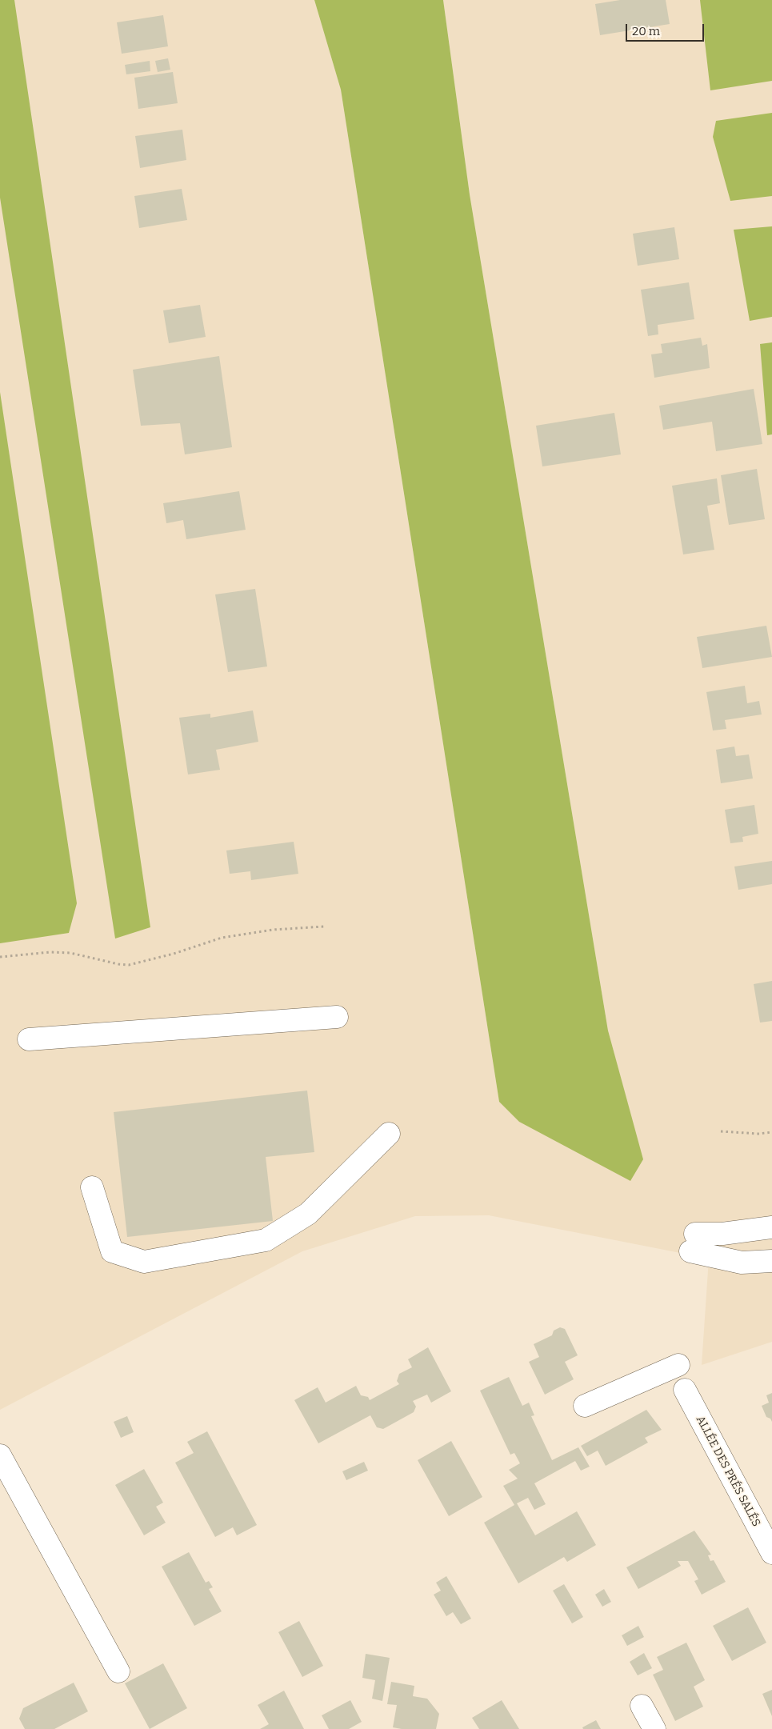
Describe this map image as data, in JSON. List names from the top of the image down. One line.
{"streets":{"street":["ALLÉE DES PRÉS SALÉS"]},"scale_bar":"20 m"}
